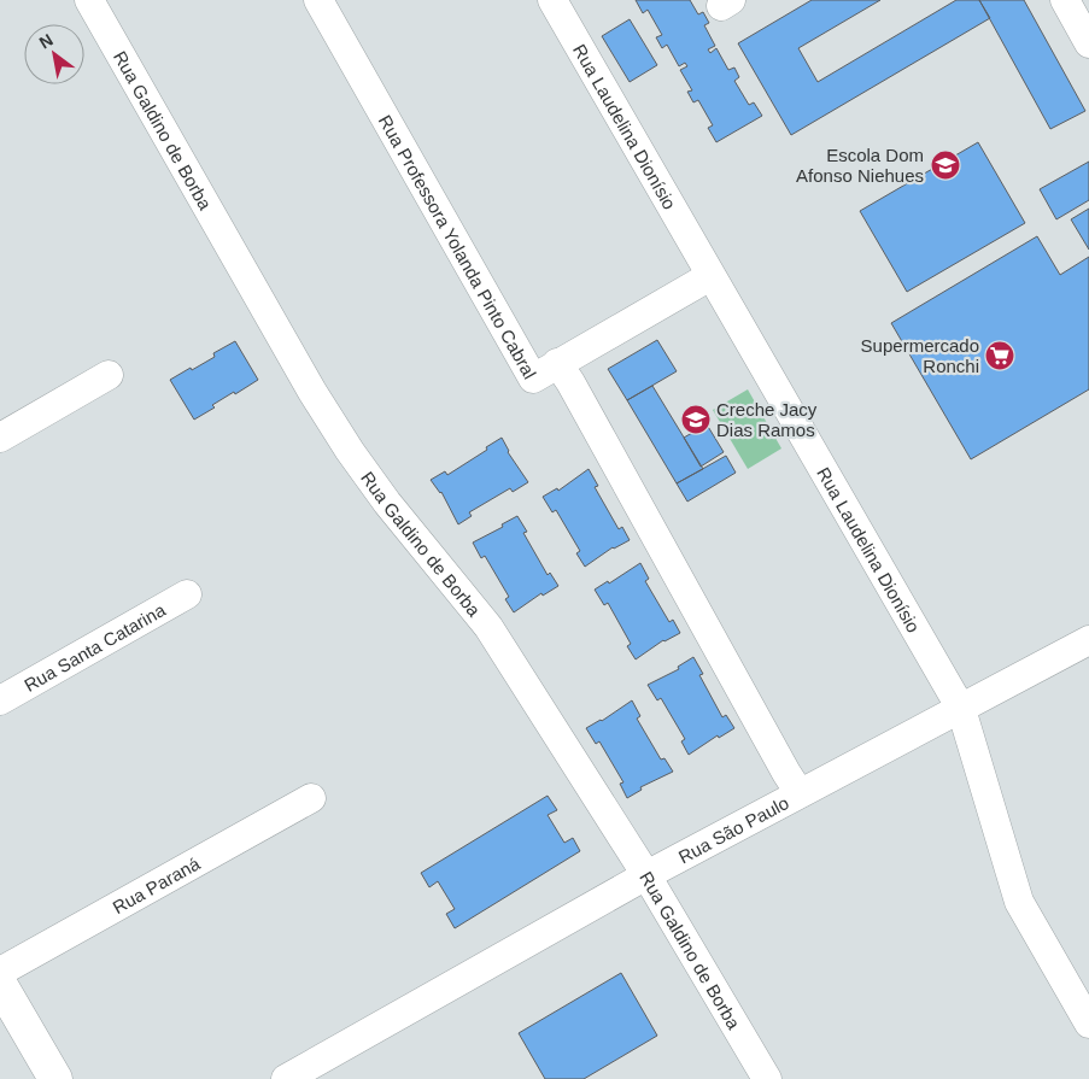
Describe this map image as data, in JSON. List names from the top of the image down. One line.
{"streets":{"street":["Rua Laudelina Dionísio","Rua Galdino de Borba","Rua Professora Yolanda Pinto Cabral","Rua Santa Catarina","Rua São Paulo","Rua Paraná"]},"crossings":[["Rua Laudelina Dionísio","Rua Professora Yolanda Pinto Cabral"],["Rua Laudelina Dionísio","Rua São Paulo"],["Rua Galdino de Borba","Rua São Paulo"]],"places":{"school or university":["Escola Dom Afonso Niehues","Creche Jacy Dias Ramos"],"supermarket":["Supermercado Ronchi"]},"north":"top left"}
